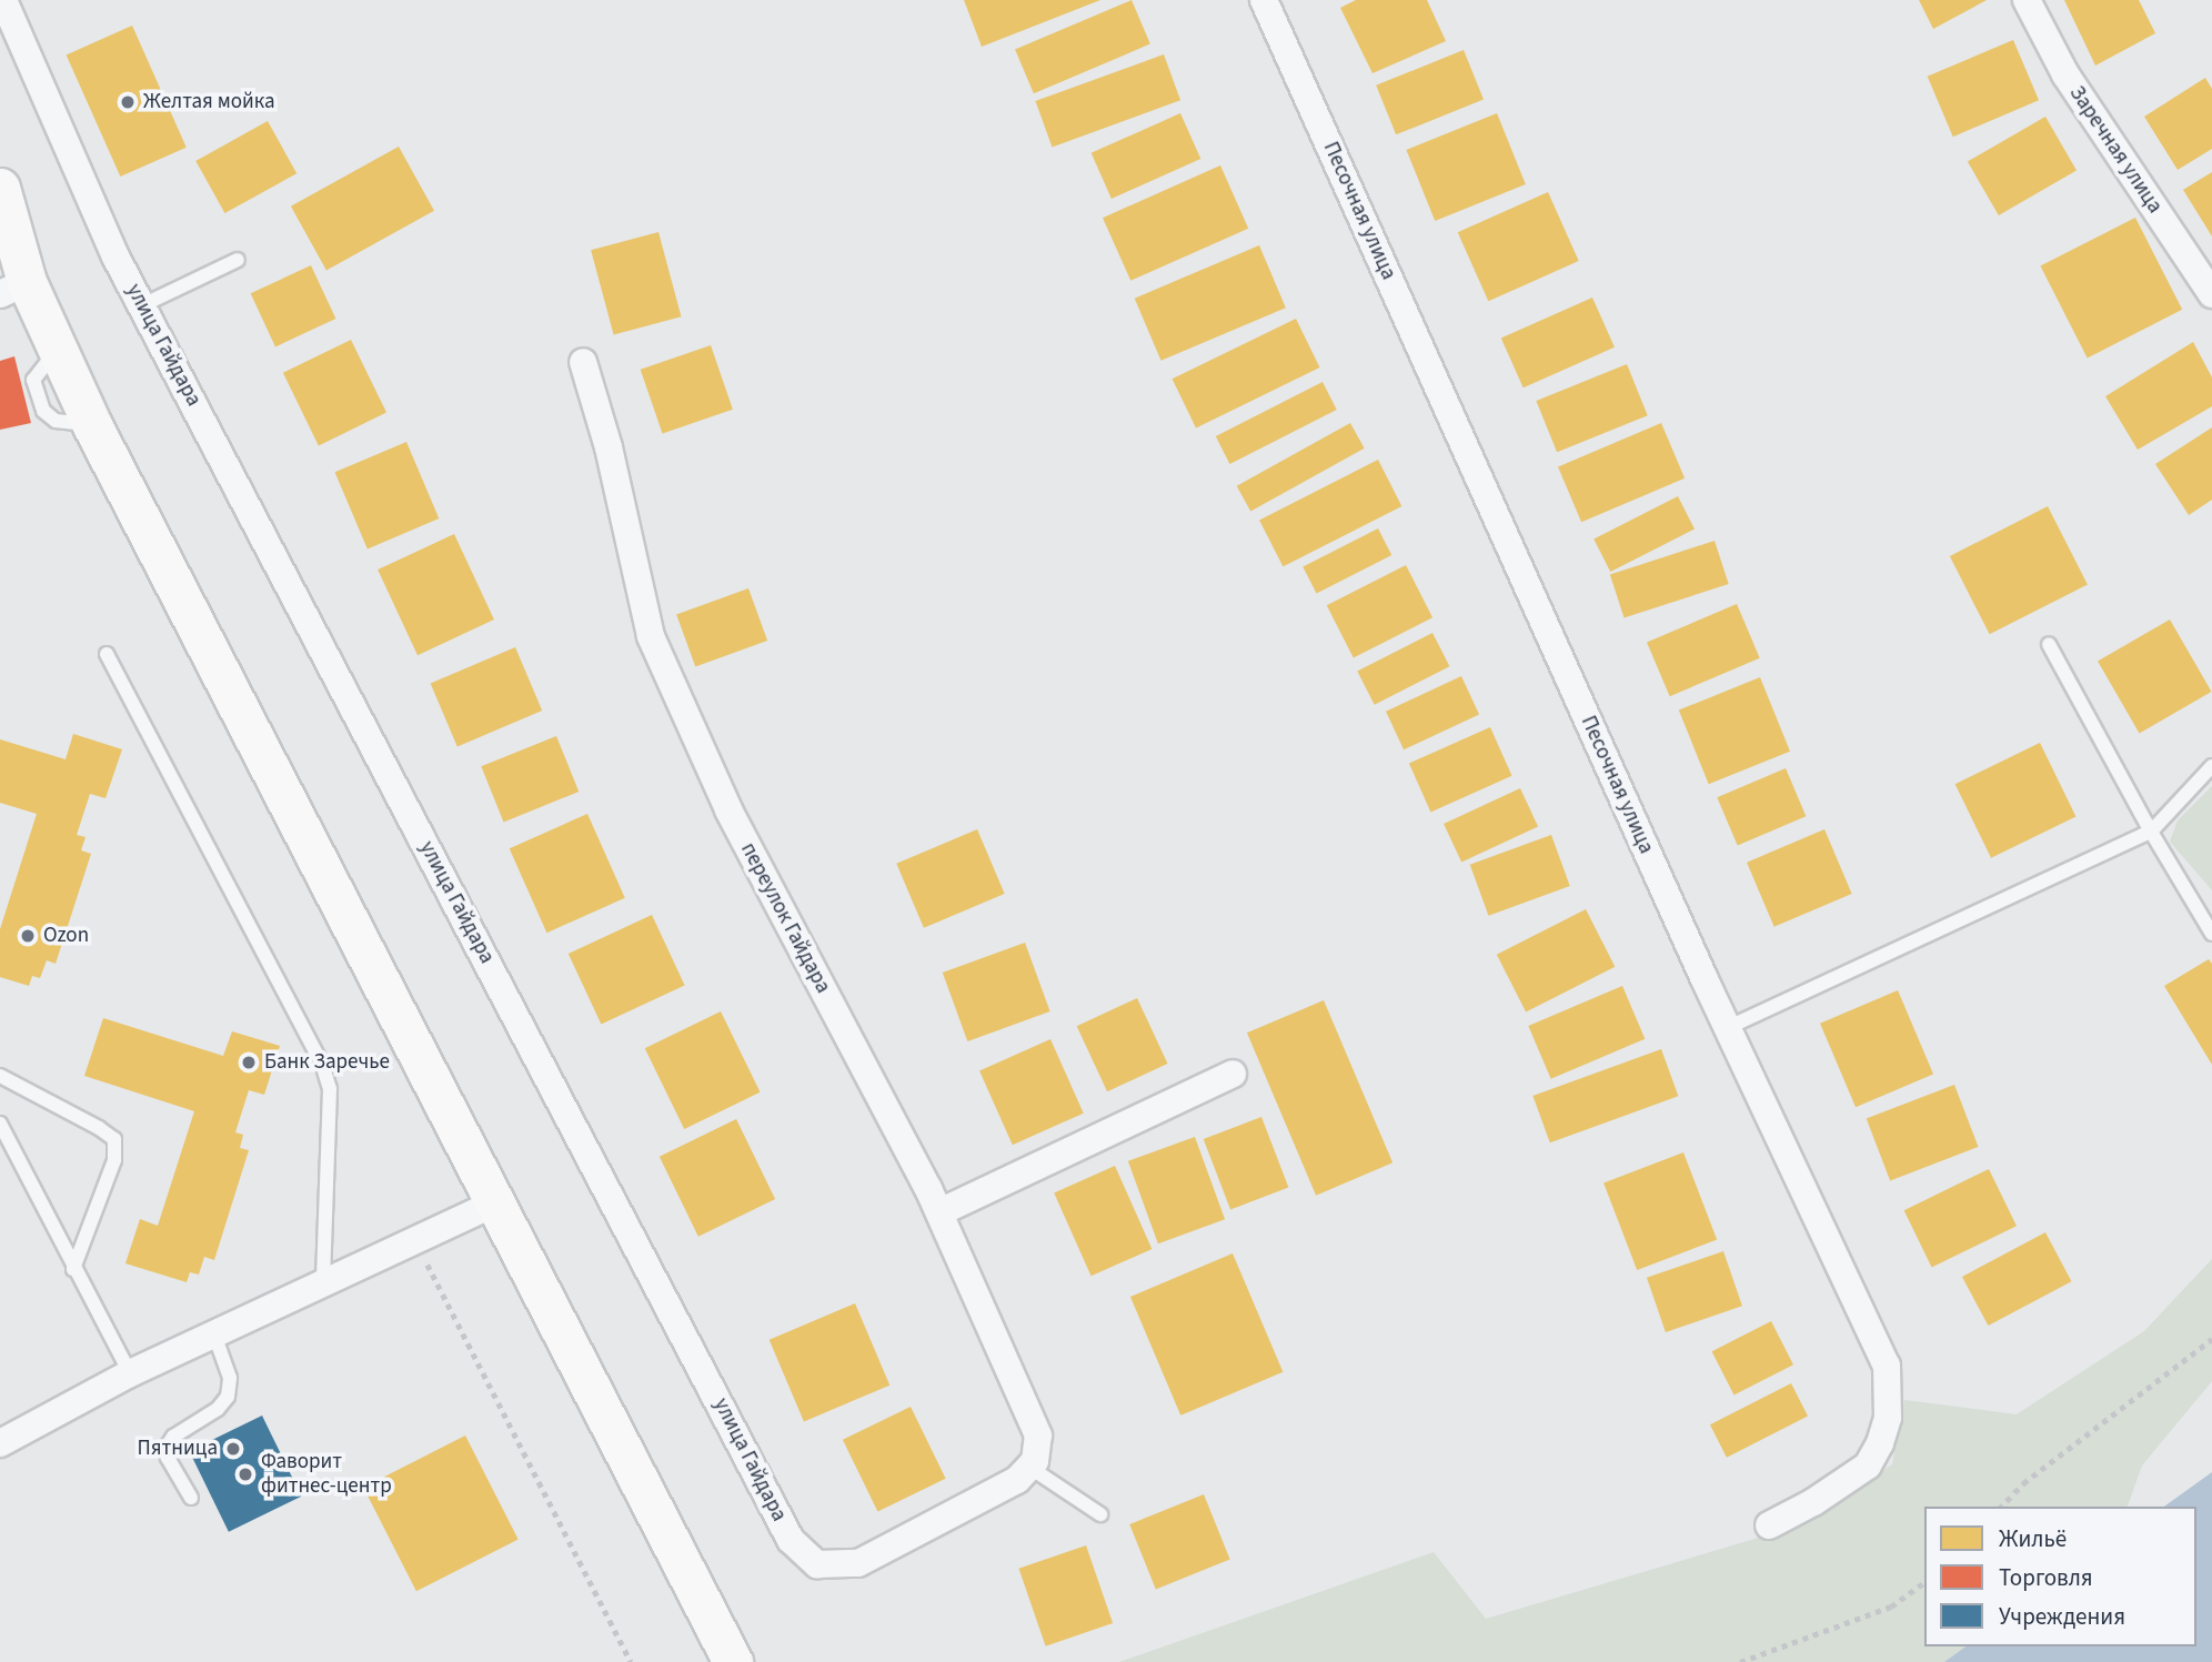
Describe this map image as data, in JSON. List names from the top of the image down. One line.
{"streets":{"street":["Заречная улица","Песочная улица","улица Гайдара","переулок Гайдара"]},"crossings":[["улица Гайдара","переулок Гайдара"]],"places":["Желтая мойка","Ozon","Банк Заречье","Пятница","Фаворит фитнес-центр"],"legend":["Жильё","Торговля","Учреждения"]}
